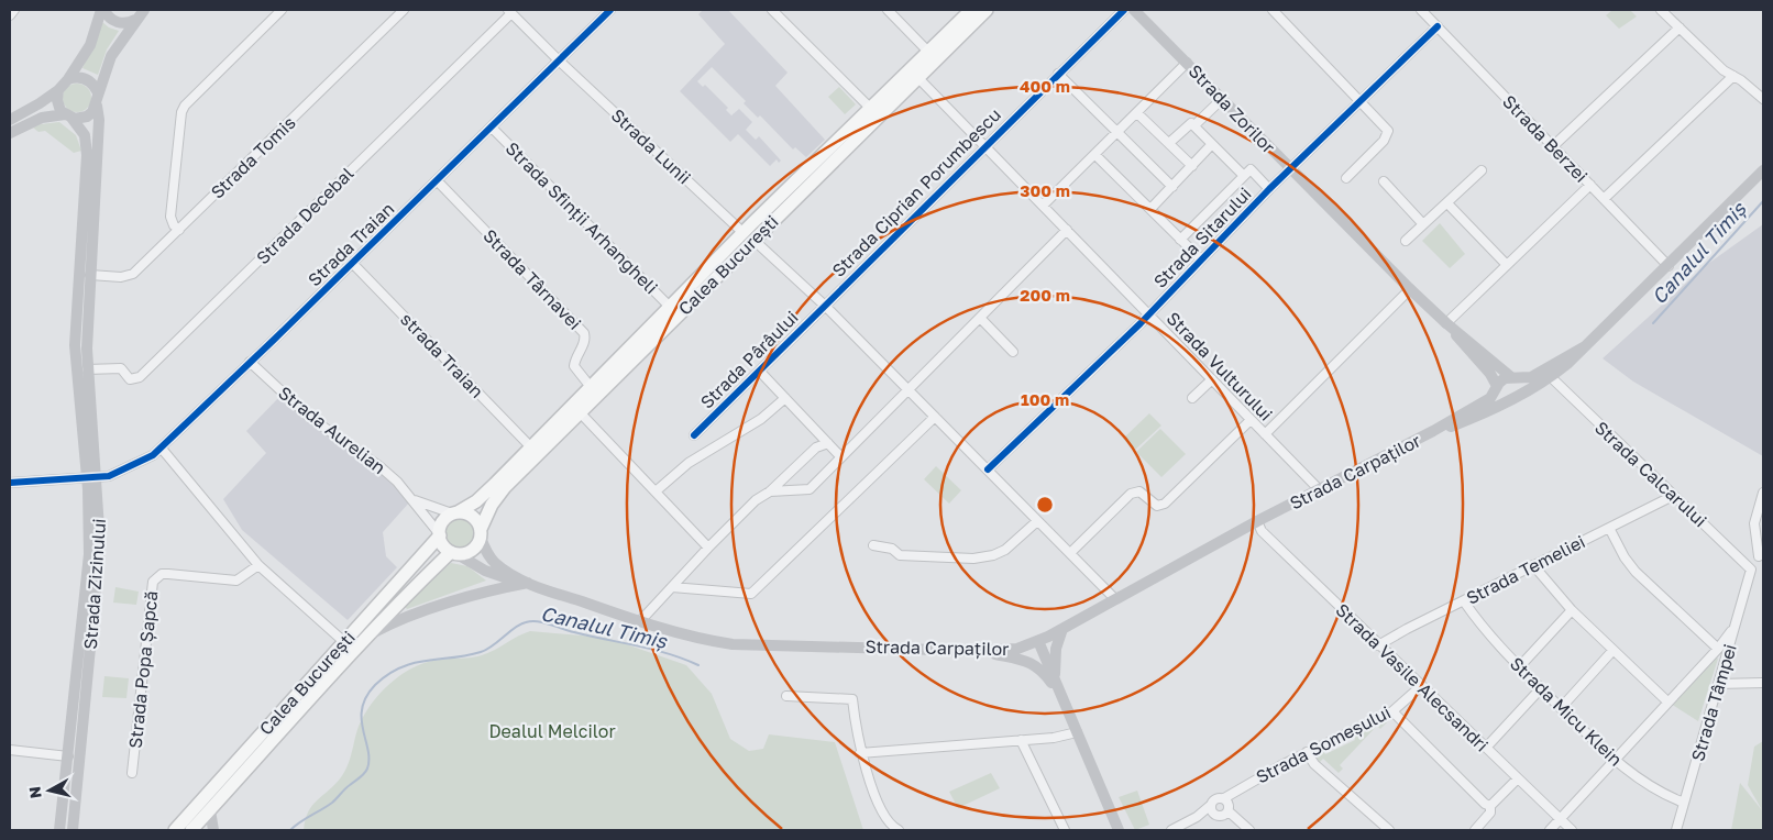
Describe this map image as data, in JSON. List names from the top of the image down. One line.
{"streets":{"main road":["Strada Zorilor","Calea București","Strada Carpaților","Strada Zizinului"],"street":["Strada Berzei","Strada Lunii","Strada Tomis","Strada Ciprian Porumbescu","Strada Decebal","Strada Sfinții Arhangheli","Strada Sitarului","Strada Traian","Strada Târnavei","strada Traian","Strada Pârâului","Strada Vulturului","Strada Aurelian","Strada Calcarului","Strada Temeliei","Strada Popa Șapcă","Strada Vasile Alecsandri","Strada Tâmpei","Strada Micu Klein","Strada Someșului"]},"crossings":[["Strada Zorilor","Strada Sitarului"],["Strada Zorilor","Strada Carpaților"],["Strada Berzei","Strada Sitarului"],["Strada Berzei","Strada Carpaților"],["Strada Lunii","Strada Decebal"],["Strada Lunii","Strada Traian"],["Strada Lunii","Calea București"],["Strada Lunii","Strada Pârâului"],["Strada Tomis","Strada Zizinului"],["Strada Ciprian Porumbescu","Strada Pârâului"],["Strada Ciprian Porumbescu","Strada Vulturului"],["Strada Decebal","Strada Zizinului"],["Strada Sfinții Arhangheli","Strada Traian"],["Strada Sfinții Arhangheli","Calea București"],["Strada Sitarului","Strada Pârâului"],["Strada Sitarului","Strada Vulturului"],["Strada Traian","Strada Târnavei"],["Strada Traian","strada Traian"],["Strada Traian","Strada Aurelian"],["Strada Traian","Strada Zizinului"],["Calea București","Strada Târnavei"],["Calea București","strada Traian"],["Calea București","Strada Pârâului"],["Calea București","Strada Vulturului"],["Calea București","Strada Aurelian"],["Calea București","Strada Carpaților"],["Strada Pârâului","Strada Vulturului"],["Strada Pârâului","Strada Carpaților"],["Strada Vulturului","Strada Carpaților"],["Strada Aurelian","Strada Carpaților"],["Strada Carpaților","Strada Calcarului"],["Strada Carpaților","Strada Vasile Alecsandri"],["Strada Calcarului","Strada Temeliei"],["Strada Calcarului","Strada Tâmpei"],["Strada Temeliei","Strada Vasile Alecsandri"],["Strada Temeliei","Strada Micu Klein"],["Strada Vasile Alecsandri","Strada Someșului"],["Strada Tâmpei","Strada Micu Klein"]],"water":["Canalul Timiș"],"parks":["Dealul Melcilor"],"north":"left","rings":["400 m","300 m","200 m","100 m"]}
